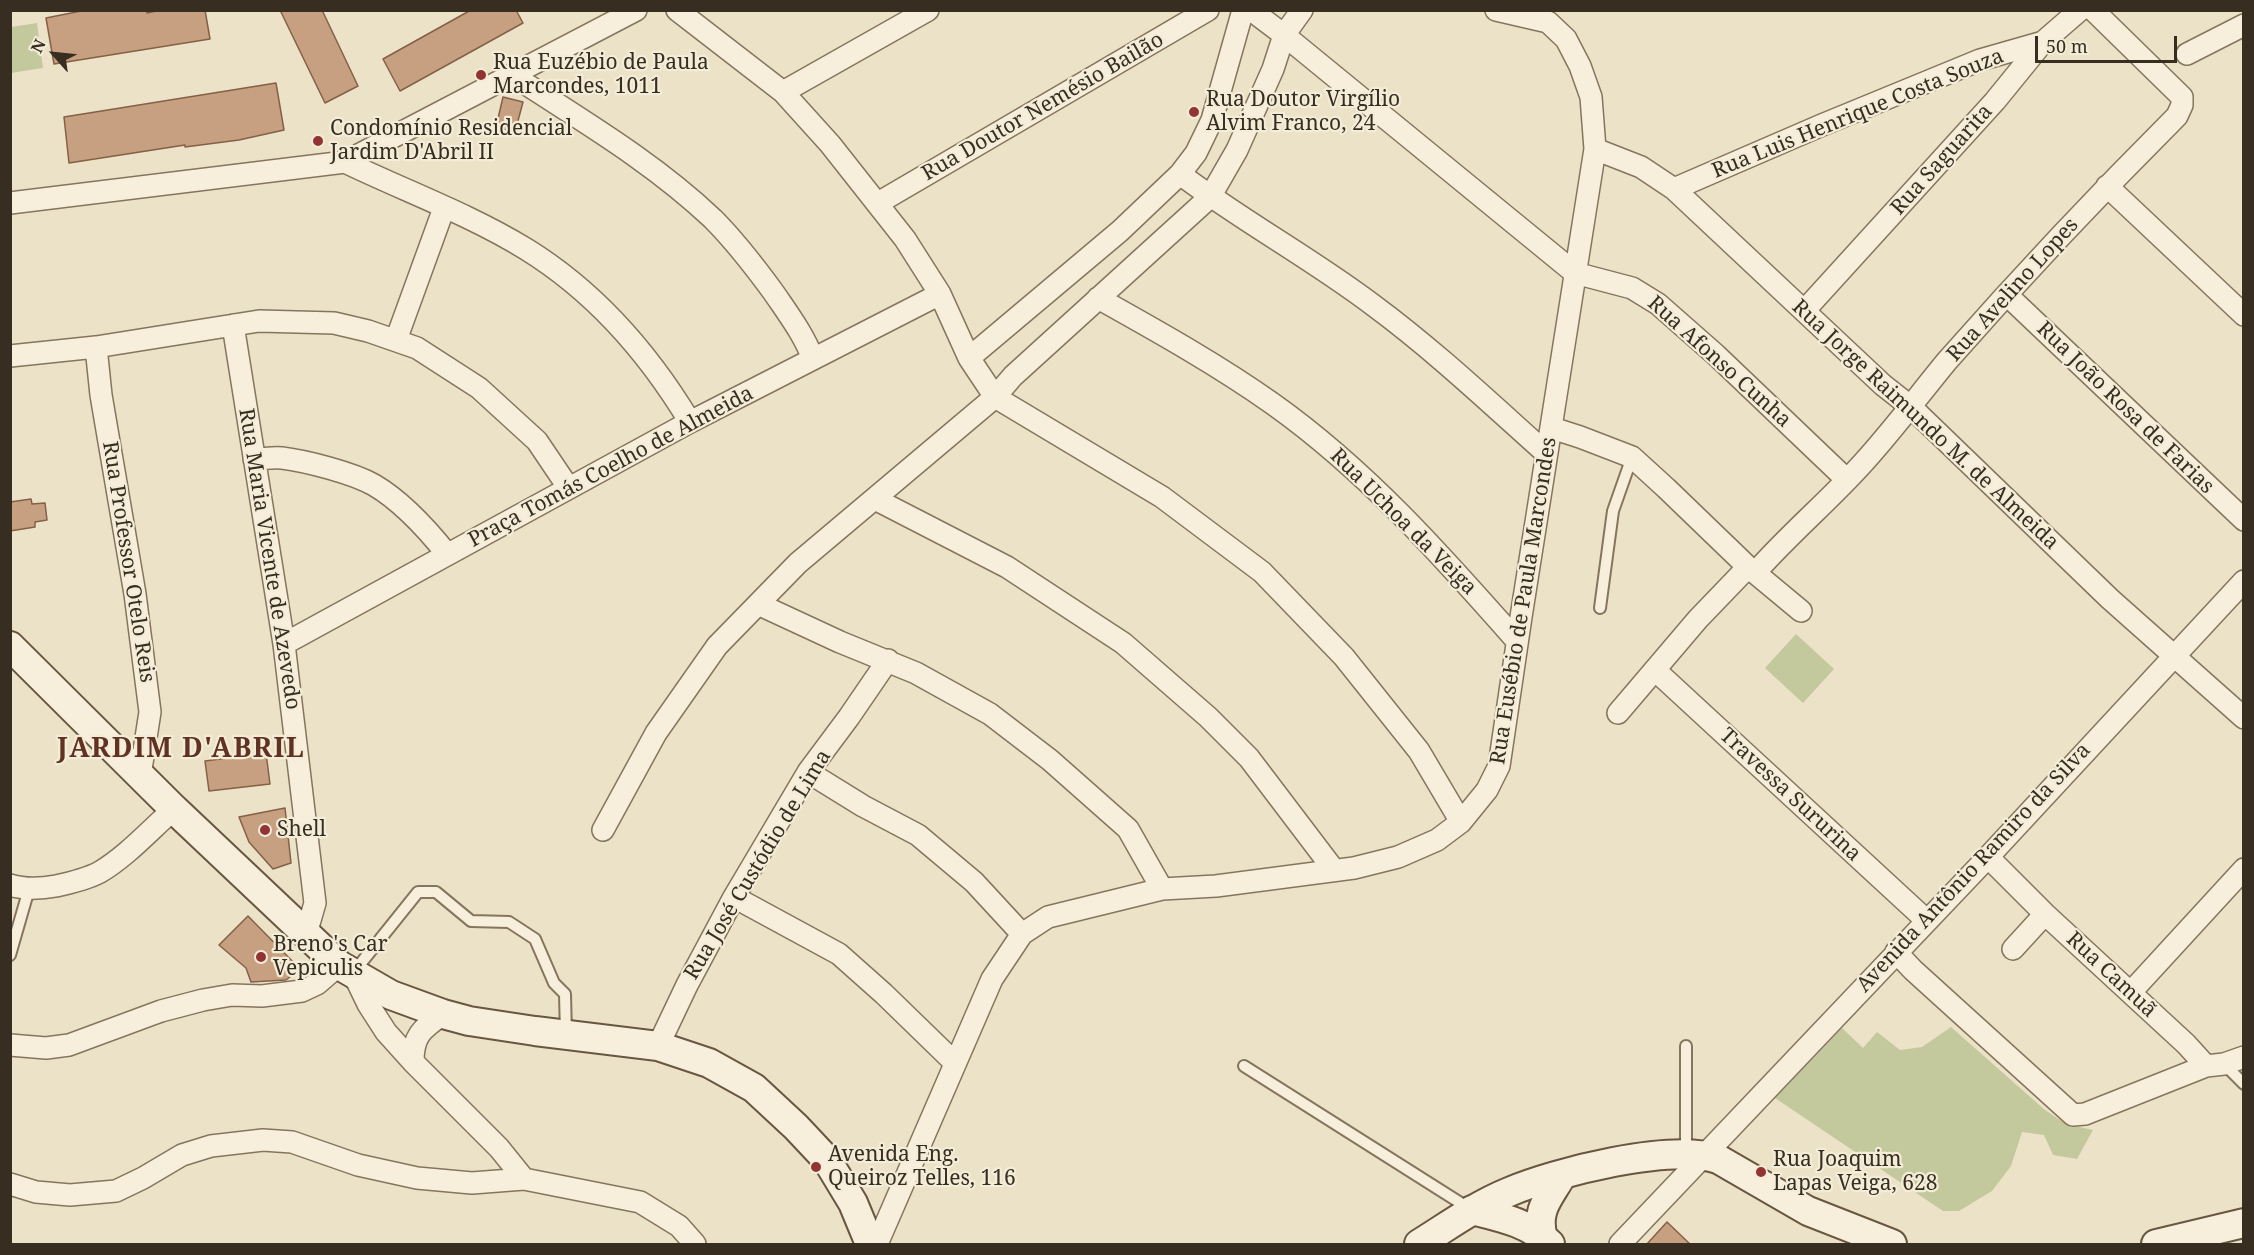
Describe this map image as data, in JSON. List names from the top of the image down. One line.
{"streets":{"street":["Rua Doutor Nemésio Bailão","Rua Luis Henrique Costa Souza","Rua Saguarita","Rua Avelino Lopes","Rua Afonso Cunha","Rua João Rosa de Farias","Rua Jorge Raimundo M. de Almeida","Praça Tomás Coelho de Almeida","Rua Uchoa da Veiga","Rua Maria Vicente de Azevedo","Rua Professor Otelo Reis","Rua Eusébio de Paula Marcondes","Travessa Sururina","Rua José Custódio de Lima","Avenida Antônio Ramiro da Silva","Rua Camuã"]},"crossings":[["Rua Luis Henrique Costa Souza","Rua Saguarita"],["Rua Luis Henrique Costa Souza","Rua Jorge Raimundo M. de Almeida"],["Rua Saguarita","Rua Jorge Raimundo M. de Almeida"],["Rua Avelino Lopes","Rua Afonso Cunha"],["Rua Avelino Lopes","Rua João Rosa de Farias"],["Rua Avelino Lopes","Rua Jorge Raimundo M. de Almeida"],["Rua Avelino Lopes","Travessa Sururina"],["Rua Afonso Cunha","Rua Eusébio de Paula Marcondes"],["Rua Jorge Raimundo M. de Almeida","Rua Eusébio de Paula Marcondes"],["Rua Jorge Raimundo M. de Almeida","Avenida Antônio Ramiro da Silva"],["Praça Tomás Coelho de Almeida","Rua Maria Vicente de Azevedo"],["Rua Uchoa da Veiga","Rua Eusébio de Paula Marcondes"],["Travessa Sururina","Avenida Antônio Ramiro da Silva"],["Avenida Antônio Ramiro da Silva","Rua Camuã"]],"districts":["JARDIM D'ABRIL"],"places":["Rua Euzébio de Paula Marcondes, 1011","Rua Doutor Virgílio Alvim Franco, 24","Condomínio Residencial Jardim D'Abril II","Shell","Breno's Car Vepiculis","Avenida Eng. Queiroz Telles, 116","Rua Joaquim Lapas Veiga, 628"],"scale_bar":"50 m","north":"top left"}
